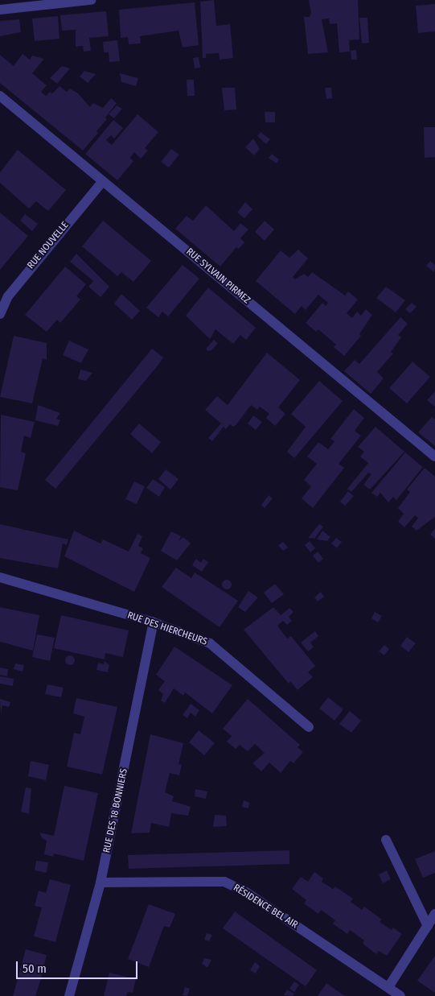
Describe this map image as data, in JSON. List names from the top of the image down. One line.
{"streets":{"street":["RUE NOUVELLE","RUE SYLVAIN PIRMEZ","RUE DES HIERCHEURS","RUE DES 18 BONNIERS","RÉSIDENCE BEL AIR"]},"crossings":[["RUE NOUVELLE","RUE SYLVAIN PIRMEZ"],["RUE DES HIERCHEURS","RUE DES 18 BONNIERS"],["RUE DES 18 BONNIERS","RÉSIDENCE BEL AIR"]],"scale_bar":"50 m"}
